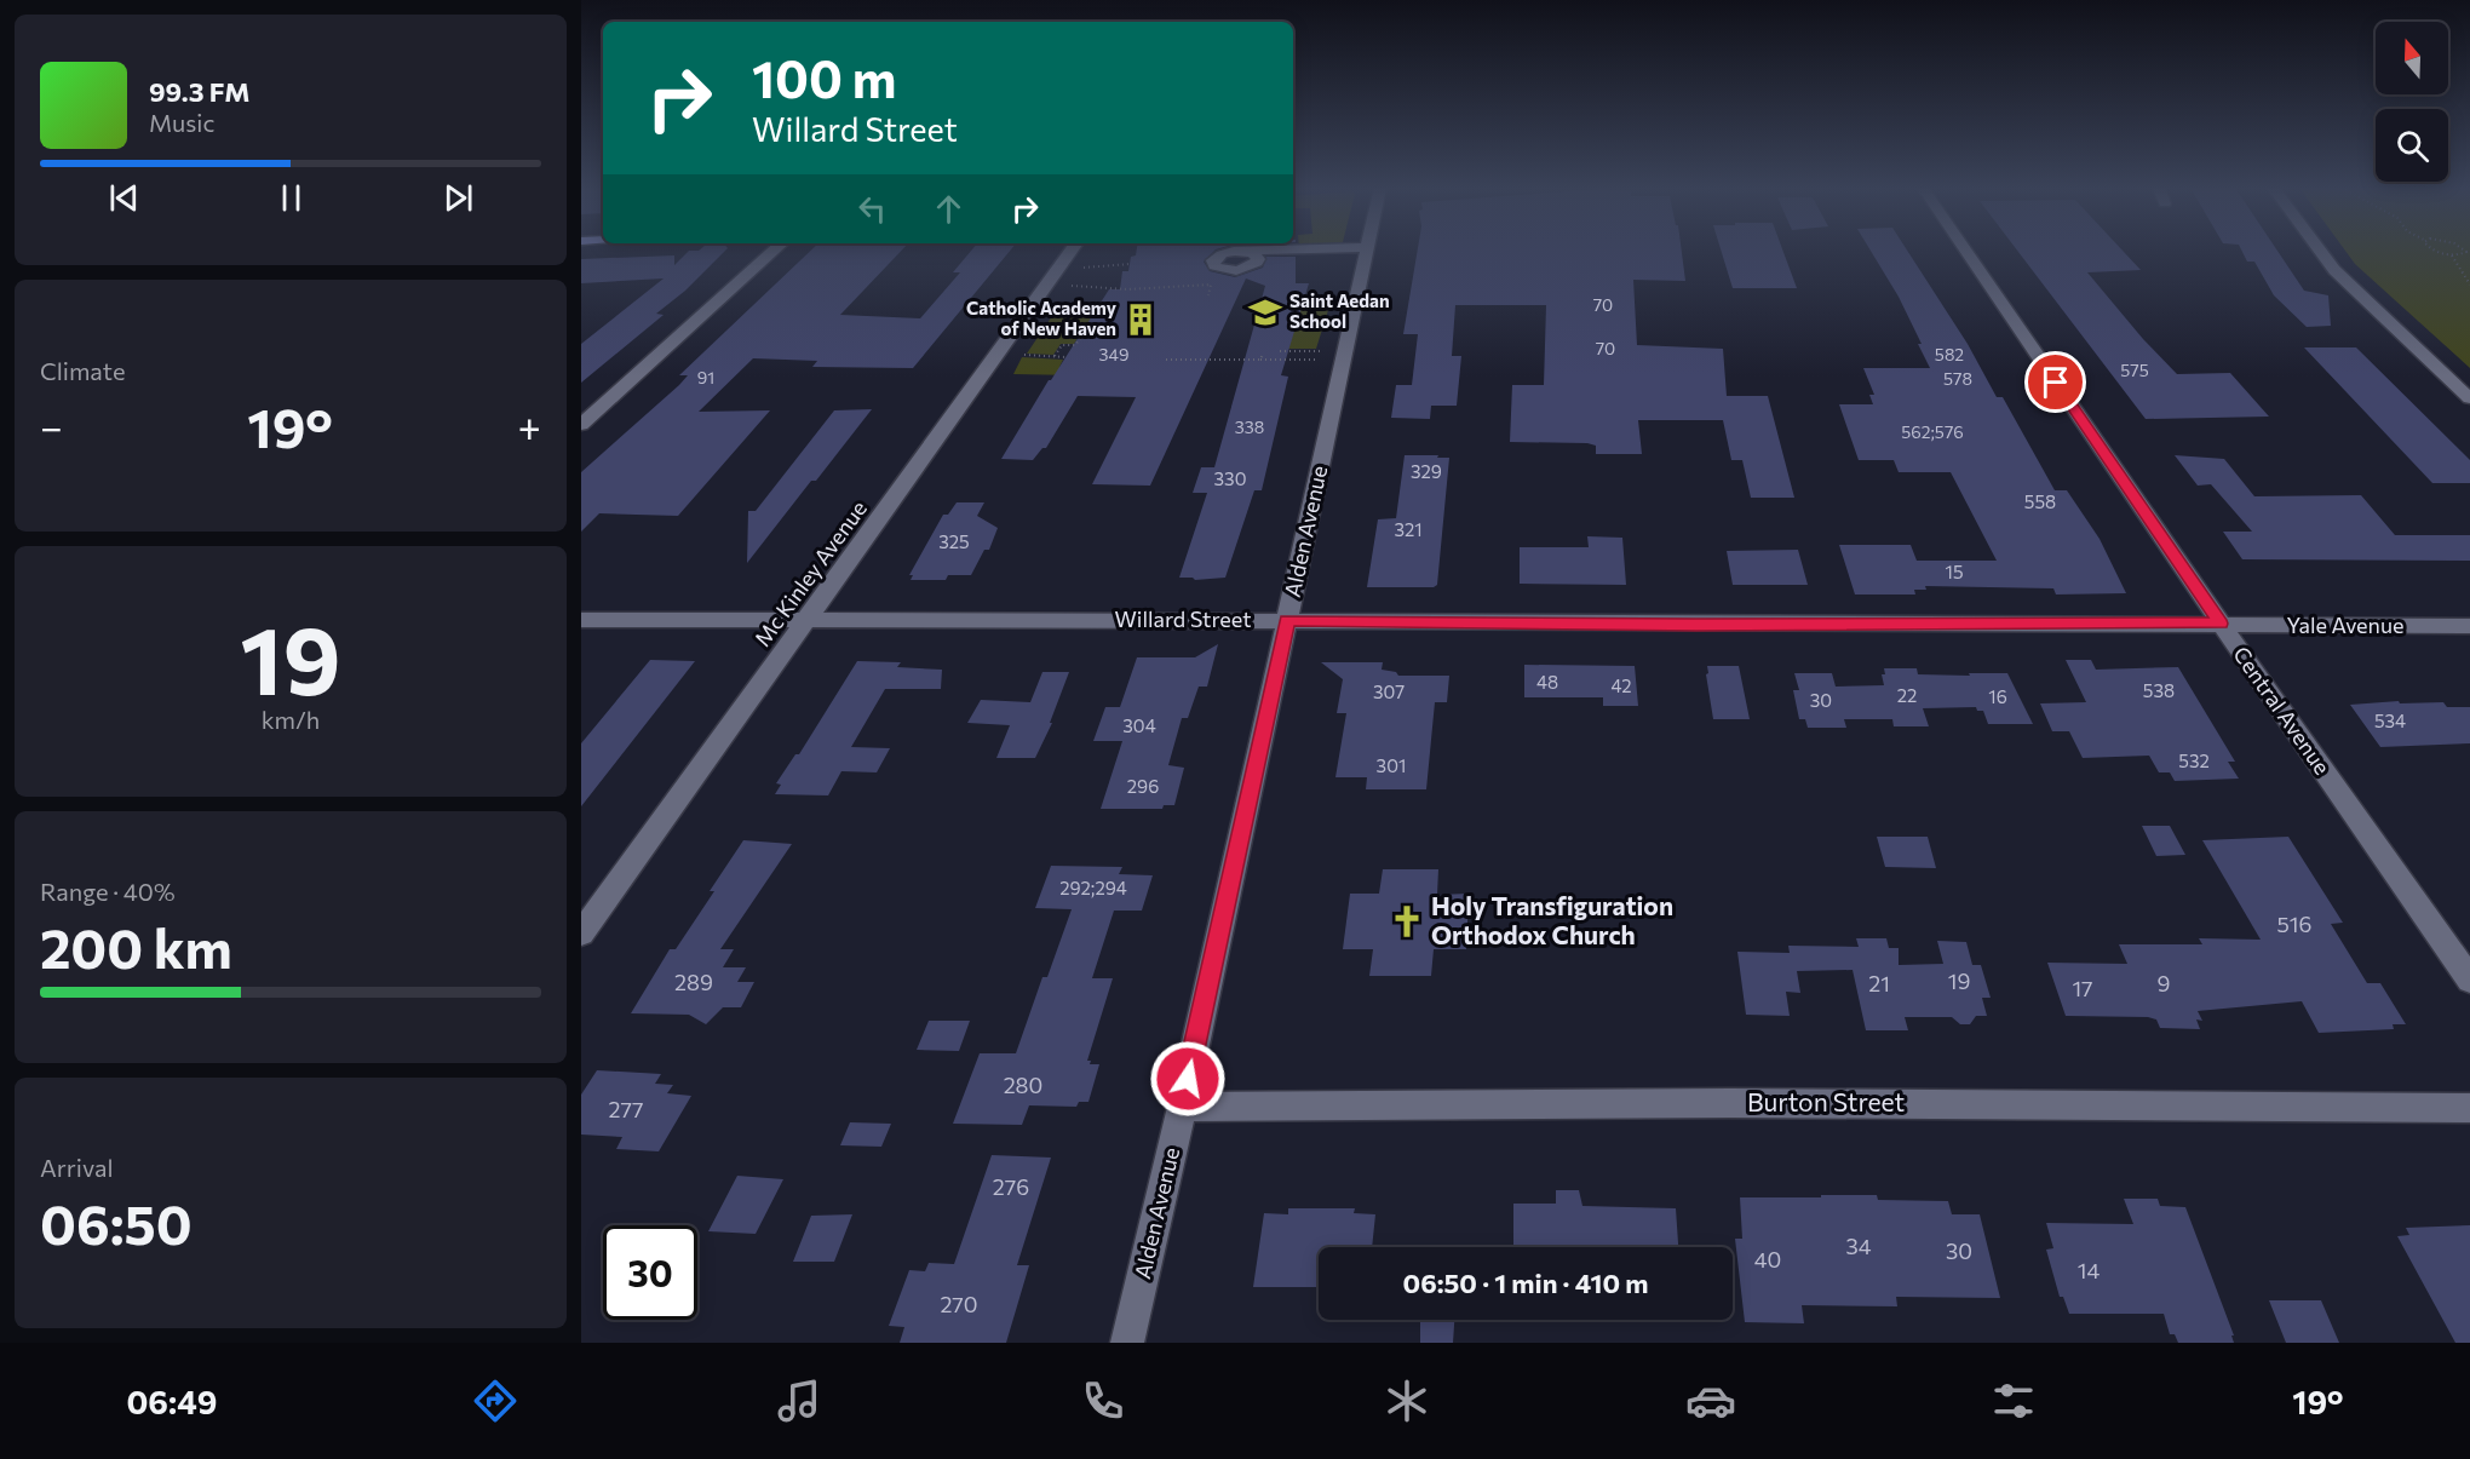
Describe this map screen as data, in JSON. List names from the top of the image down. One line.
{"streets":{"street":["Alden Avenue","Mc Kinley Avenue","Willard Street","Yale Avenue","Central Avenue","Burton Street"]},"crossings":[["Alden Avenue","Willard Street"],["Alden Avenue","Burton Street"],["Mc Kinley Avenue","Willard Street"],["Willard Street","Yale Avenue"],["Willard Street","Central Avenue"],["Yale Avenue","Central Avenue"]],"places":{"school or university":["Saint Aedan School"],"building":["Catholic Academy of New Haven"],"church":["Holy Transfiguration Orthodox Church"]},"house_numbers":["70","70","349","582","575","91","578","338","562;576","329","330","558","321","325","15","48","42","538","307","22","16","30","534","304","532","301","296","292;294","516","19","289","21","9","17","280","277","276","34","30","40","14","270"],"north":"top","page":{"turn":["100 m","Willard Street"],"song":["99.3 FM","Music"],"tile":["Climate",["19","km/h"],["Range · 40%","200 km"],["Arrival","06:50"]],"heat":["−","19°","+"],"limit":"30","trip":"06:50 · 1 min · 410 m","tabs":["06:49","19°"]}}
